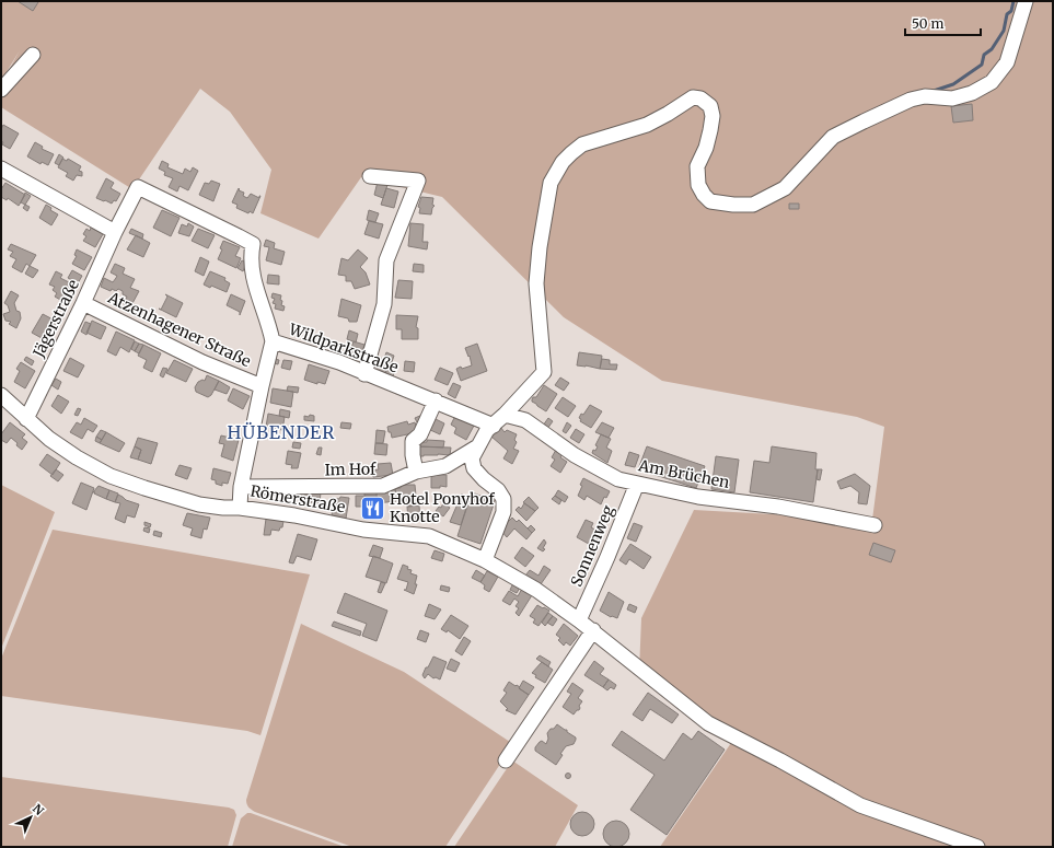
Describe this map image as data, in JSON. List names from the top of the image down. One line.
{"streets":{"street":["Jägerstraße","Atzenhagener Straße","Wildparkstraße","Im Hof","Am Brüchen","Römerstraße","Sonnenweg"]},"crossings":[["Jägerstraße","Atzenhagener Straße"],["Jägerstraße","Wildparkstraße"],["Jägerstraße","Römerstraße"],["Atzenhagener Straße","Wildparkstraße"],["Atzenhagener Straße","Im Hof"],["Atzenhagener Straße","Römerstraße"],["Am Brüchen","Sonnenweg"],["Römerstraße","Sonnenweg"]],"districts":["HÜBENDER"],"places":{"restaurant":["Hotel Ponyhof Knotte"]},"scale_bar":"50 m","north":"top right"}
